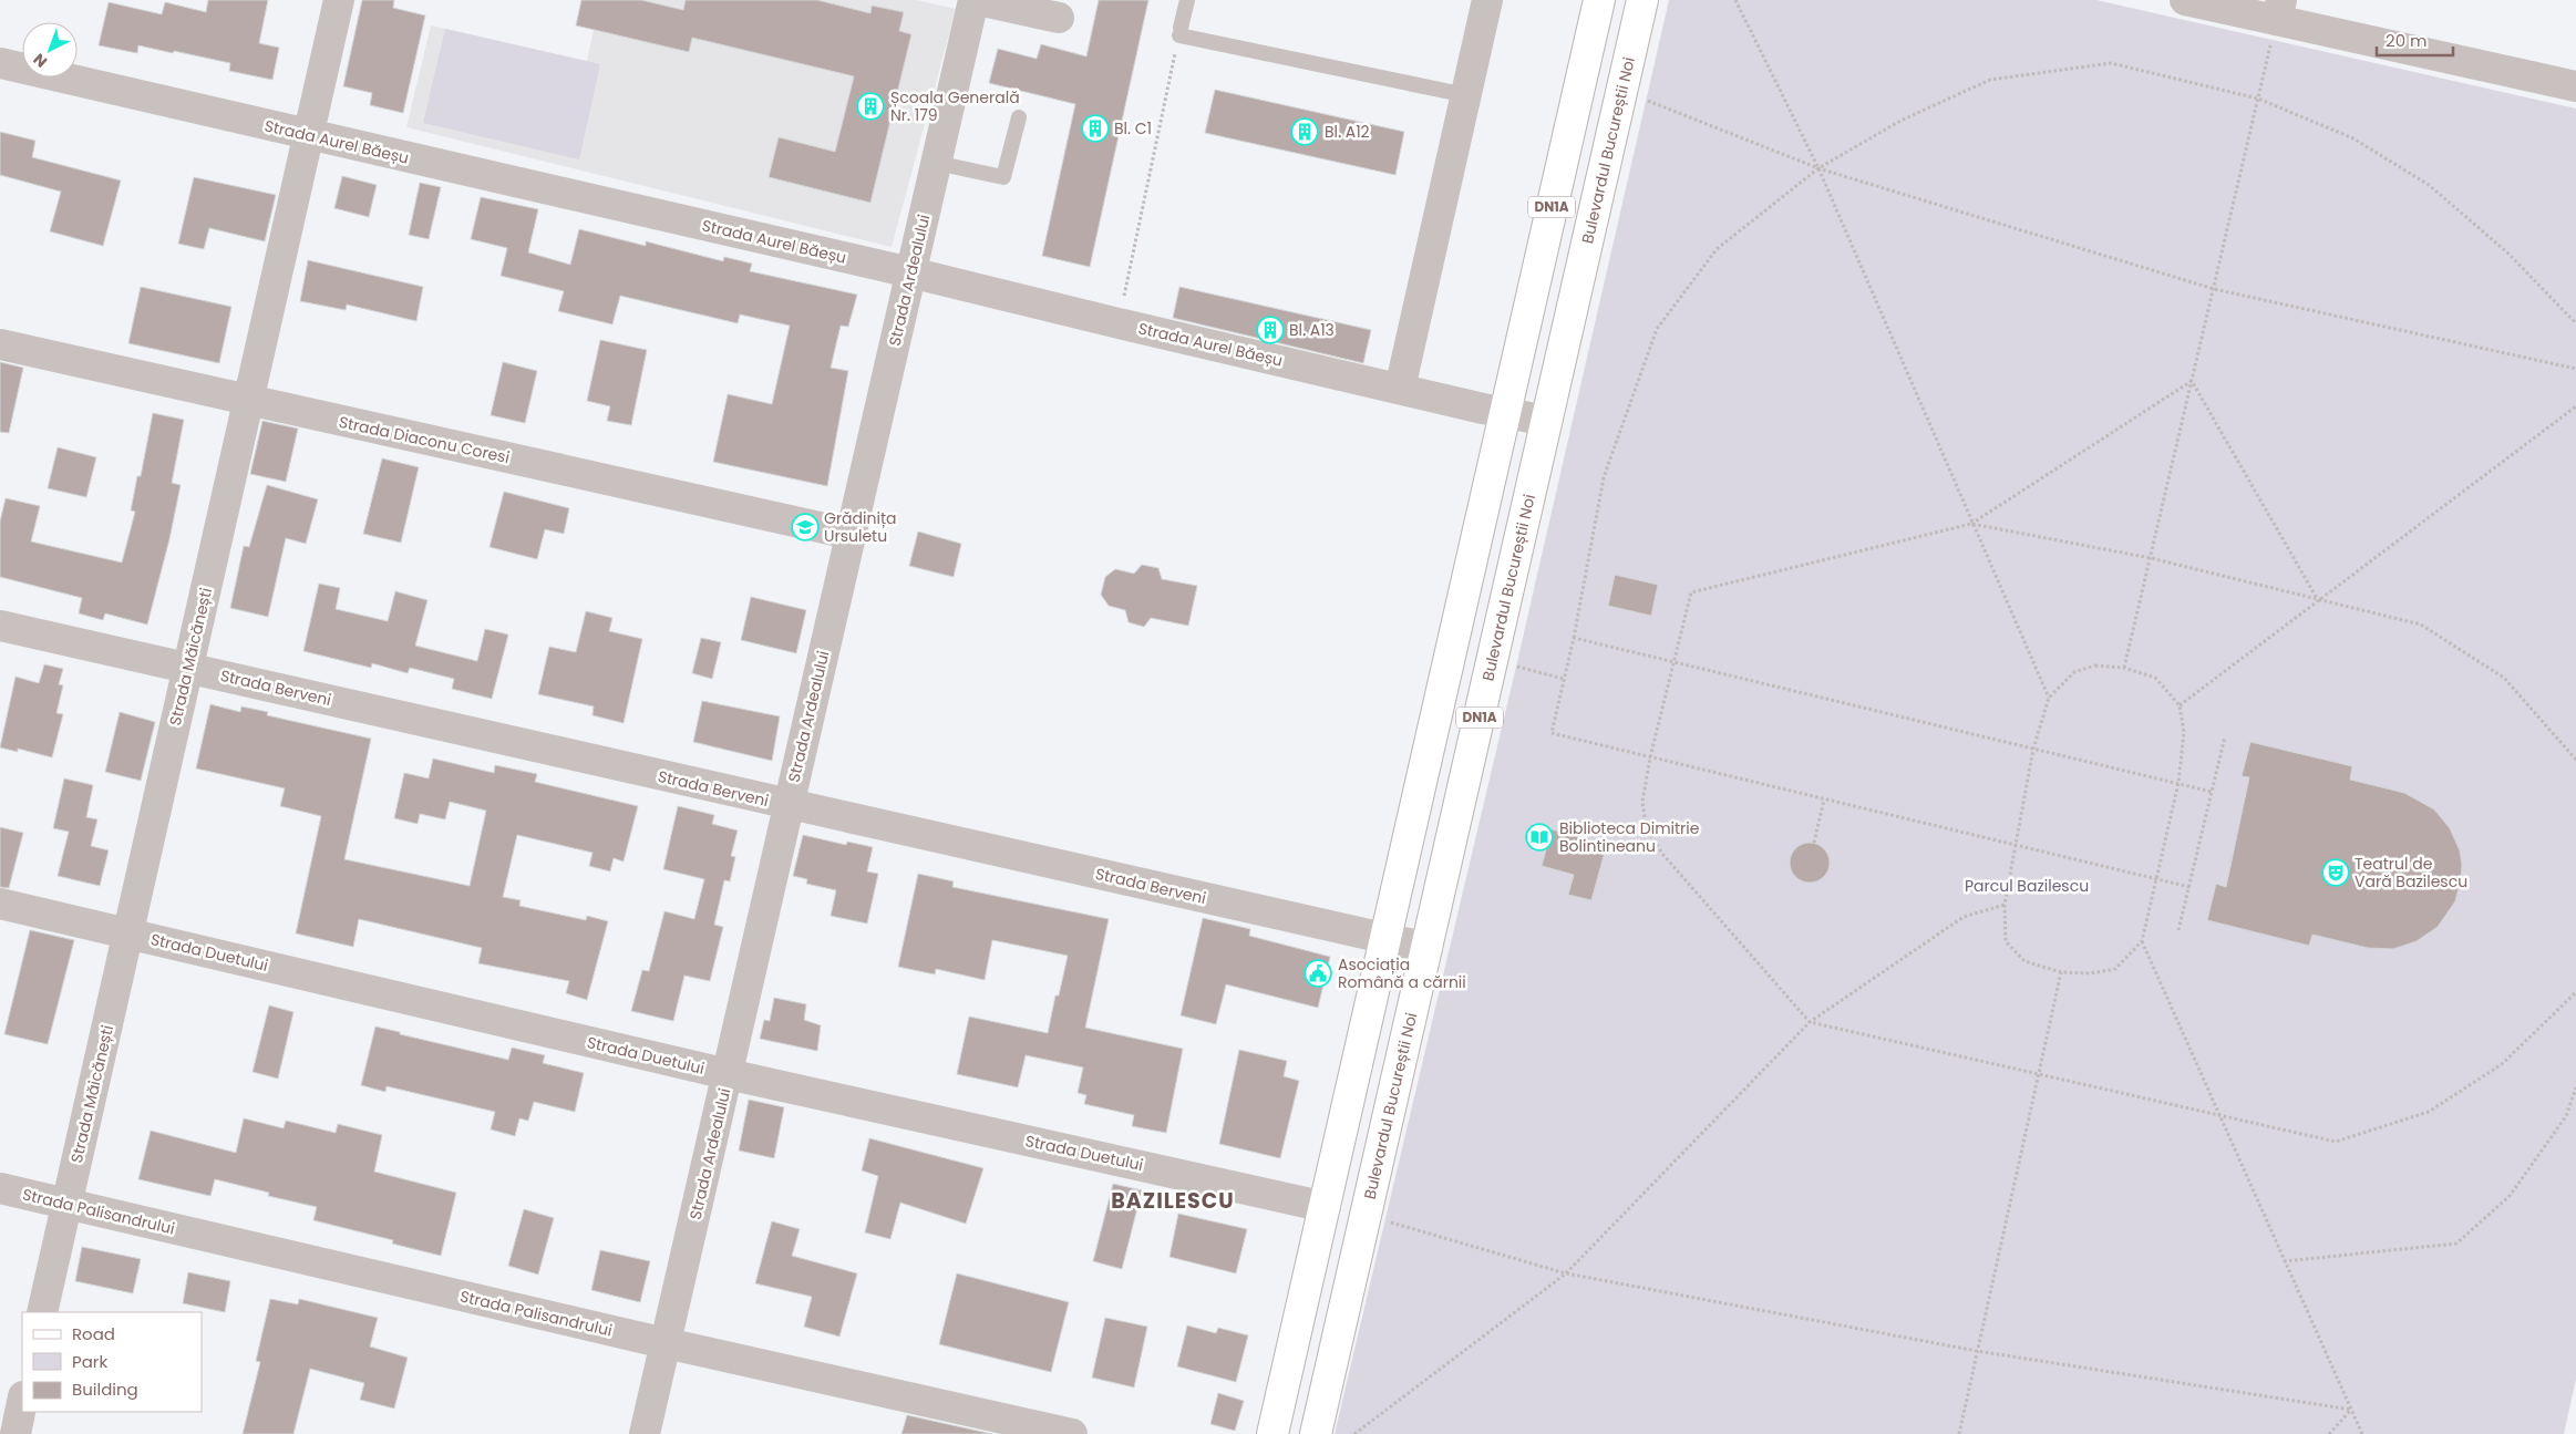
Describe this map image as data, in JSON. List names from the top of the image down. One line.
{"streets":{"main road":["Bulevardul Bucureștii Noi","DN1A"],"street":["Strada Aurel Băeșu","Strada Ardealului","Strada Diaconu Coresi","Strada Măicănești","Strada Berveni","Strada Duetului","Strada Palisandrului"]},"crossings":[["Strada Aurel Băeșu","Bulevardul Bucureștii Noi"],["Strada Aurel Băeșu","DN1A"],["Strada Aurel Băeșu","Strada Ardealului"],["Strada Aurel Băeșu","Strada Măicănești"],["Bulevardul Bucureștii Noi","Strada Berveni"],["DN1A","Strada Berveni"],["DN1A","Strada Duetului"],["Strada Ardealului","Strada Diaconu Coresi"],["Strada Ardealului","Strada Berveni"],["Strada Ardealului","Strada Duetului"],["Strada Ardealului","Strada Palisandrului"],["Strada Diaconu Coresi","Strada Măicănești"],["Strada Măicănești","Strada Berveni"],["Strada Măicănești","Strada Duetului"],["Strada Măicănești","Strada Palisandrului"]],"districts":["BAZILESCU"],"parks":["Parcul Bazilescu"],"places":{"building":["Școala Generală Nr. 179","Bl. C1","Bl. A12","Bl. A13"],"school or university":["Grădinița Ursuletu"],"library":["Biblioteca Dimitrie Bolintineanu"],"theatre":["Teatrul de Vară Bazilescu"],"public building":["Asociația Română a cărnii"]},"legend":["Road","Park","Building"],"scale_bar":"20 m","north":"bottom left"}
